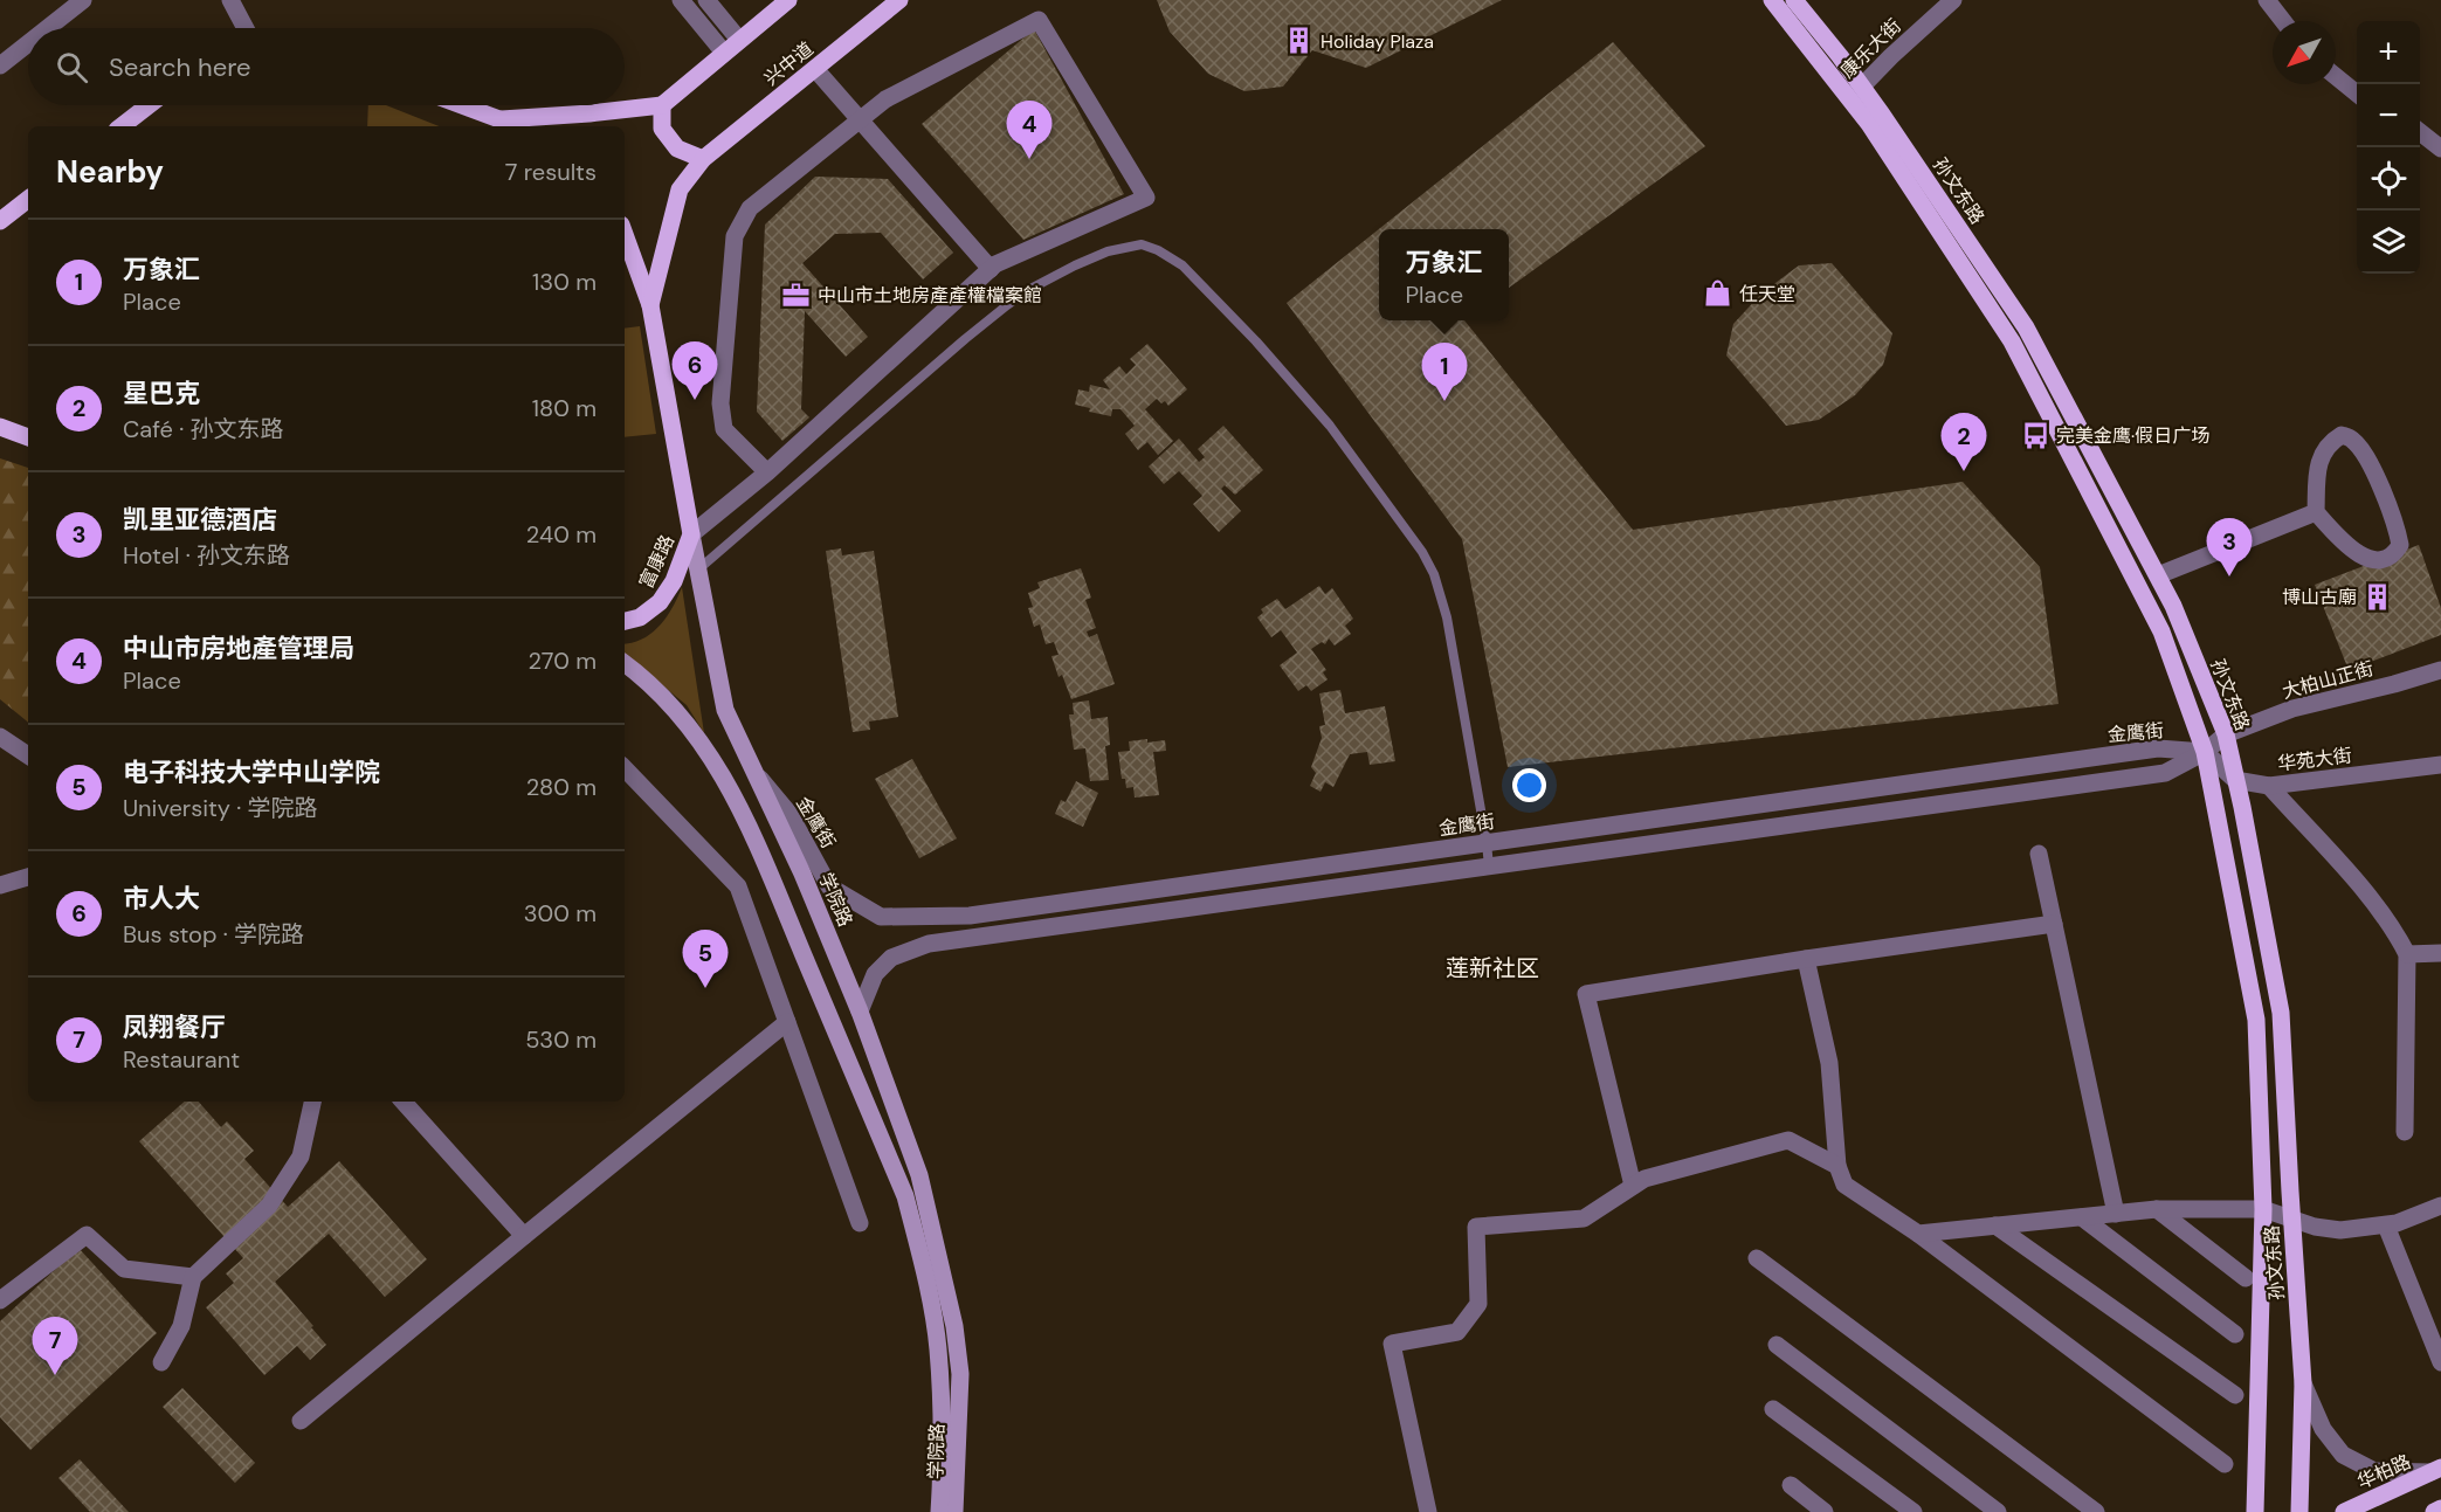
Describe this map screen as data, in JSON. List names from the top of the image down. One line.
{"streets":{"main road":["兴中道","孙文东路","富康路","学院路","华柏路"],"street":["康乐大街","大柏山正街","金鹰街","华苑大街"]},"crossings":[["康乐大街","孙文东路"],["兴中道","学院路"],["孙文东路","大柏山正街"],["孙文东路","金鹰街"],["孙文东路","华苑大街"],["富康路","学院路"],["金鹰街","学院路"]],"districts":["莲新社区"],"places":{"building":["Holiday Plaza","博山古廟"],"shop":["任天堂"],"office":["中山市土地房產產權檔案館"],"bus stop":["完美金鹰·假日广场"]},"north":"bottom left","page":{"map_buttons":["+","−"],"search":"Search here","pins":["4","6","1","2","3","5","7"],"heading":["Nearby","7 results"],"list":[{"mark":"1","name":"万象汇","note":"Place","value":"130 m"},{"mark":"2","name":"星巴克","note":"Café · 孙文东路","value":"180 m"},{"mark":"3","name":"凯里亚德酒店","note":"Hotel · 孙文东路","value":"240 m"},{"mark":"4","name":"中山市房地產管理局","note":"Place","value":"270 m"},{"mark":"5","name":"电子科技大学中山学院","note":"University · 学院路","value":"280 m"},{"mark":"6","name":"市人大","note":"Bus stop · 学院路","value":"300 m"},{"mark":"7","name":"凤翔餐厅","note":"Restaurant","value":"530 m"}],"popup":["万象汇","Place"]}}
